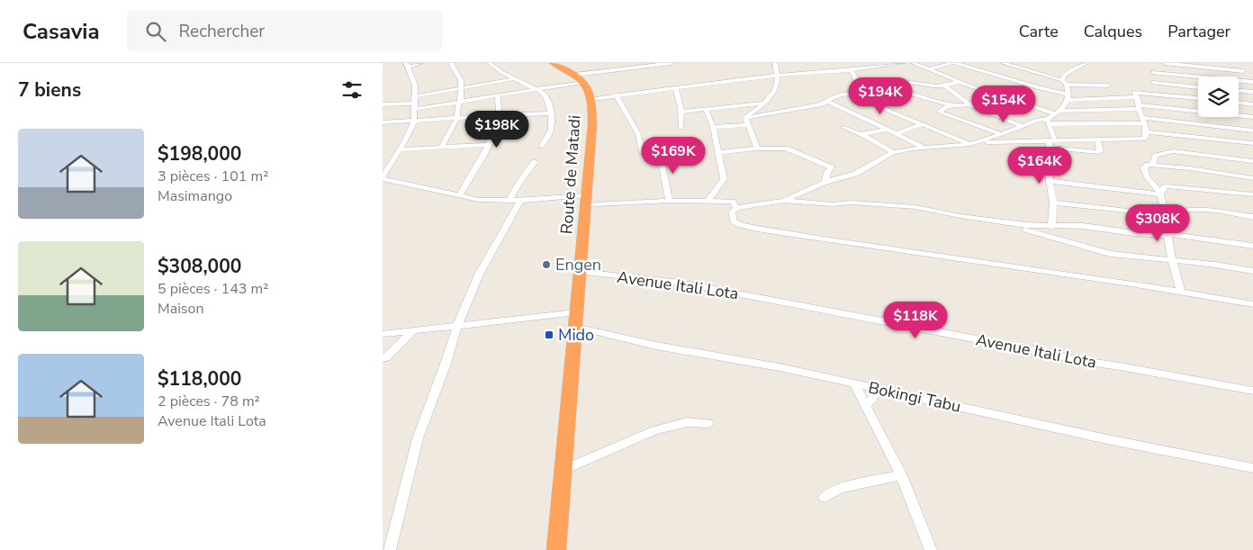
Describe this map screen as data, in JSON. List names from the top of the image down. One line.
{"streets":{"highway":["Route de Matadi"],"street":["Avenue Itali Lota","Bokingi Tabu"]},"crossings":[["Route de Matadi","Avenue Itali Lota"],["Route de Matadi","Bokingi Tabu"]],"places":{"other":["Engen"],"transit":["Mido"]},"page":{"header":"Casavia","search":"Rechercher","nav":["Carte","Calques","Partager"],"heading":"7 biens","price":["$194K","$154K","$198K","$169K","$164K","$308K","$118K"],"list":[{"name":"$198,000","note":"3 pièces · 101 m² · Masimango"},{"name":"$308,000","note":"5 pièces · 143 m² · Maison"},{"name":"$118,000","note":"2 pièces · 78 m² · Avenue Itali Lota"}]}}
